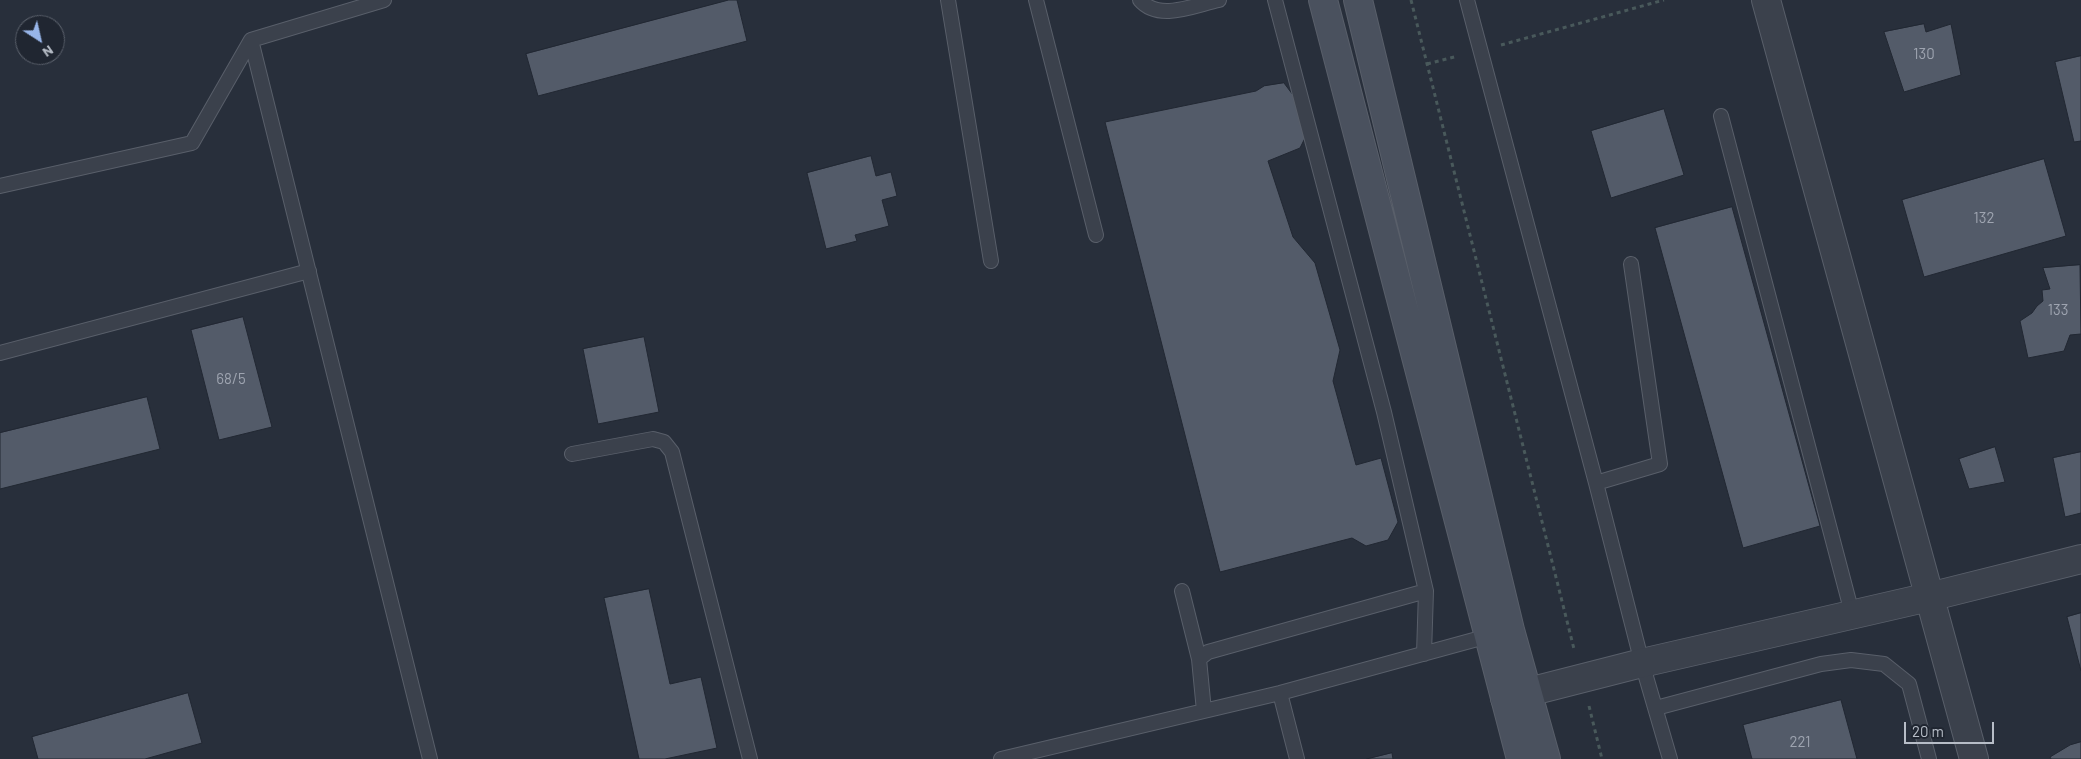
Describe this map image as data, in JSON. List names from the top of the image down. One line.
{"house_numbers":["130","132","133","68/5","221"],"scale_bar":"20 m","north":"bottom right"}
